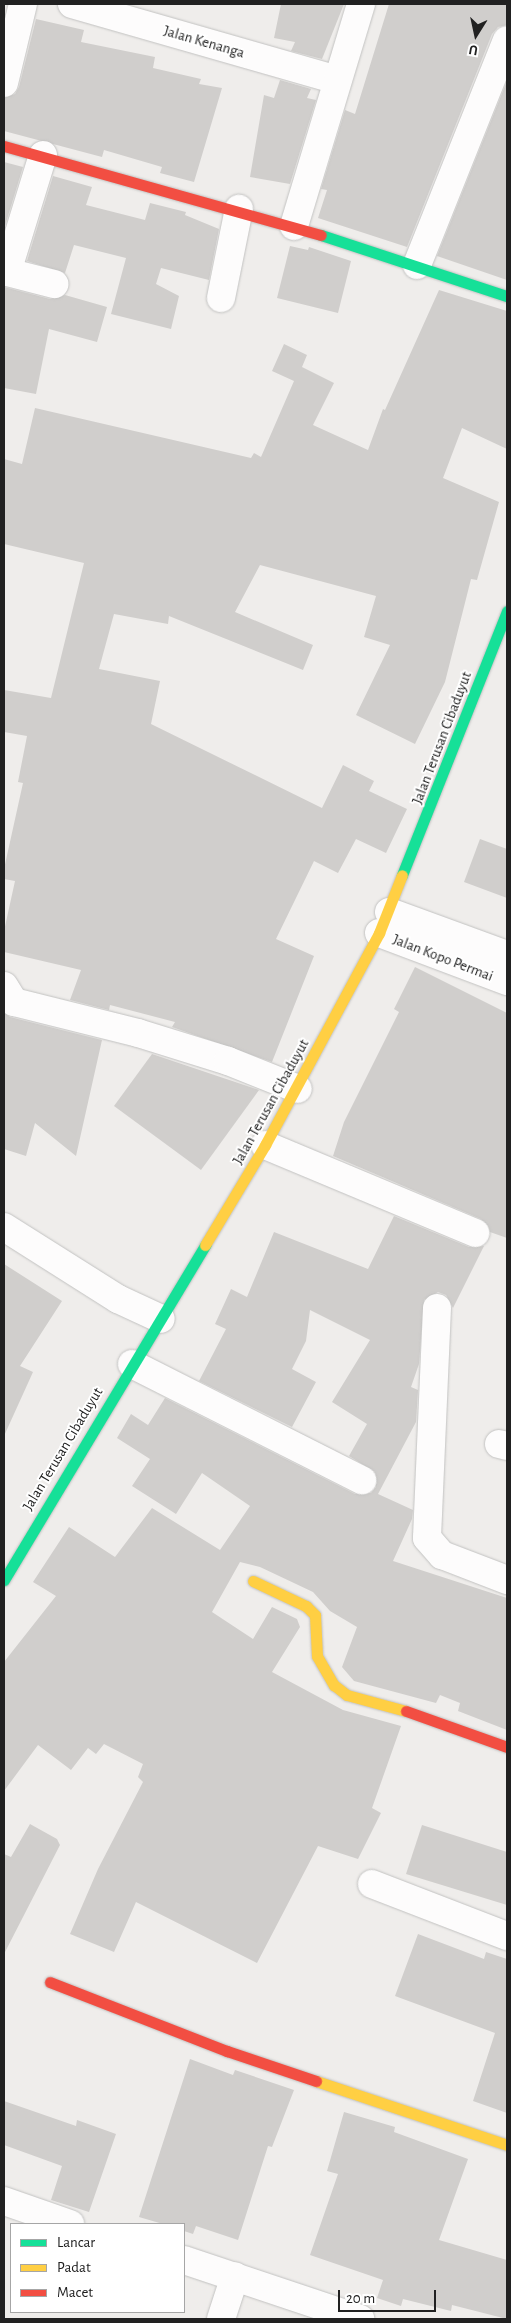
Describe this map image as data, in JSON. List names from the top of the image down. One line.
{"streets":{"street":["Jalan Kenanga","Jalan Terusan Cibaduyut","Jalan Kopo Permai"]},"crossings":[["Jalan Terusan Cibaduyut","Jalan Kopo Permai"]],"legend":["Lancar","Padat","Macet"],"scale_bar":"20 m","north":"bottom"}
